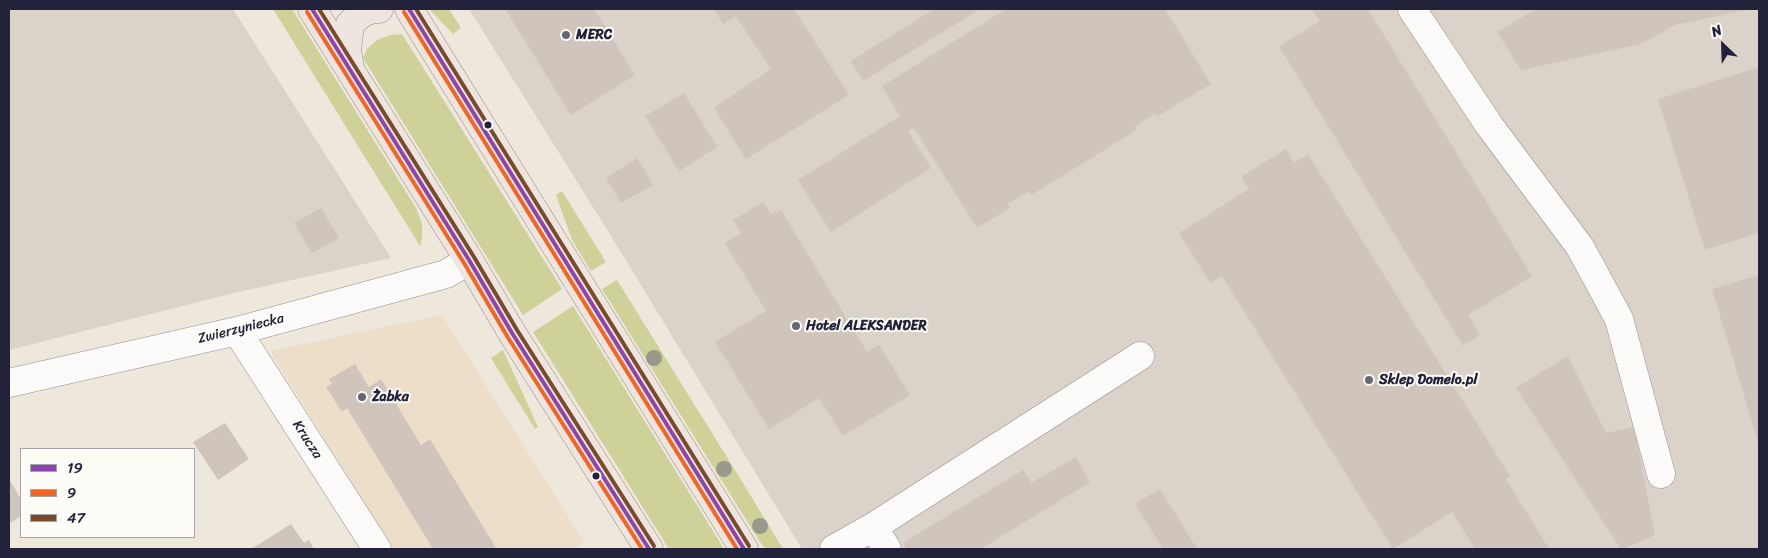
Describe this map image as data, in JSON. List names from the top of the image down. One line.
{"streets":{"street":["Zwierzyniecka","Krucza"]},"crossings":[["Zwierzyniecka","Krucza"]],"places":["MERC","Hotel ALEKSANDER","Sklep Domelo.pl","Żabka"],"lines":["transit line 19","transit line 47","transit line 9"],"legend":["19","9","47"],"north":"top left"}
